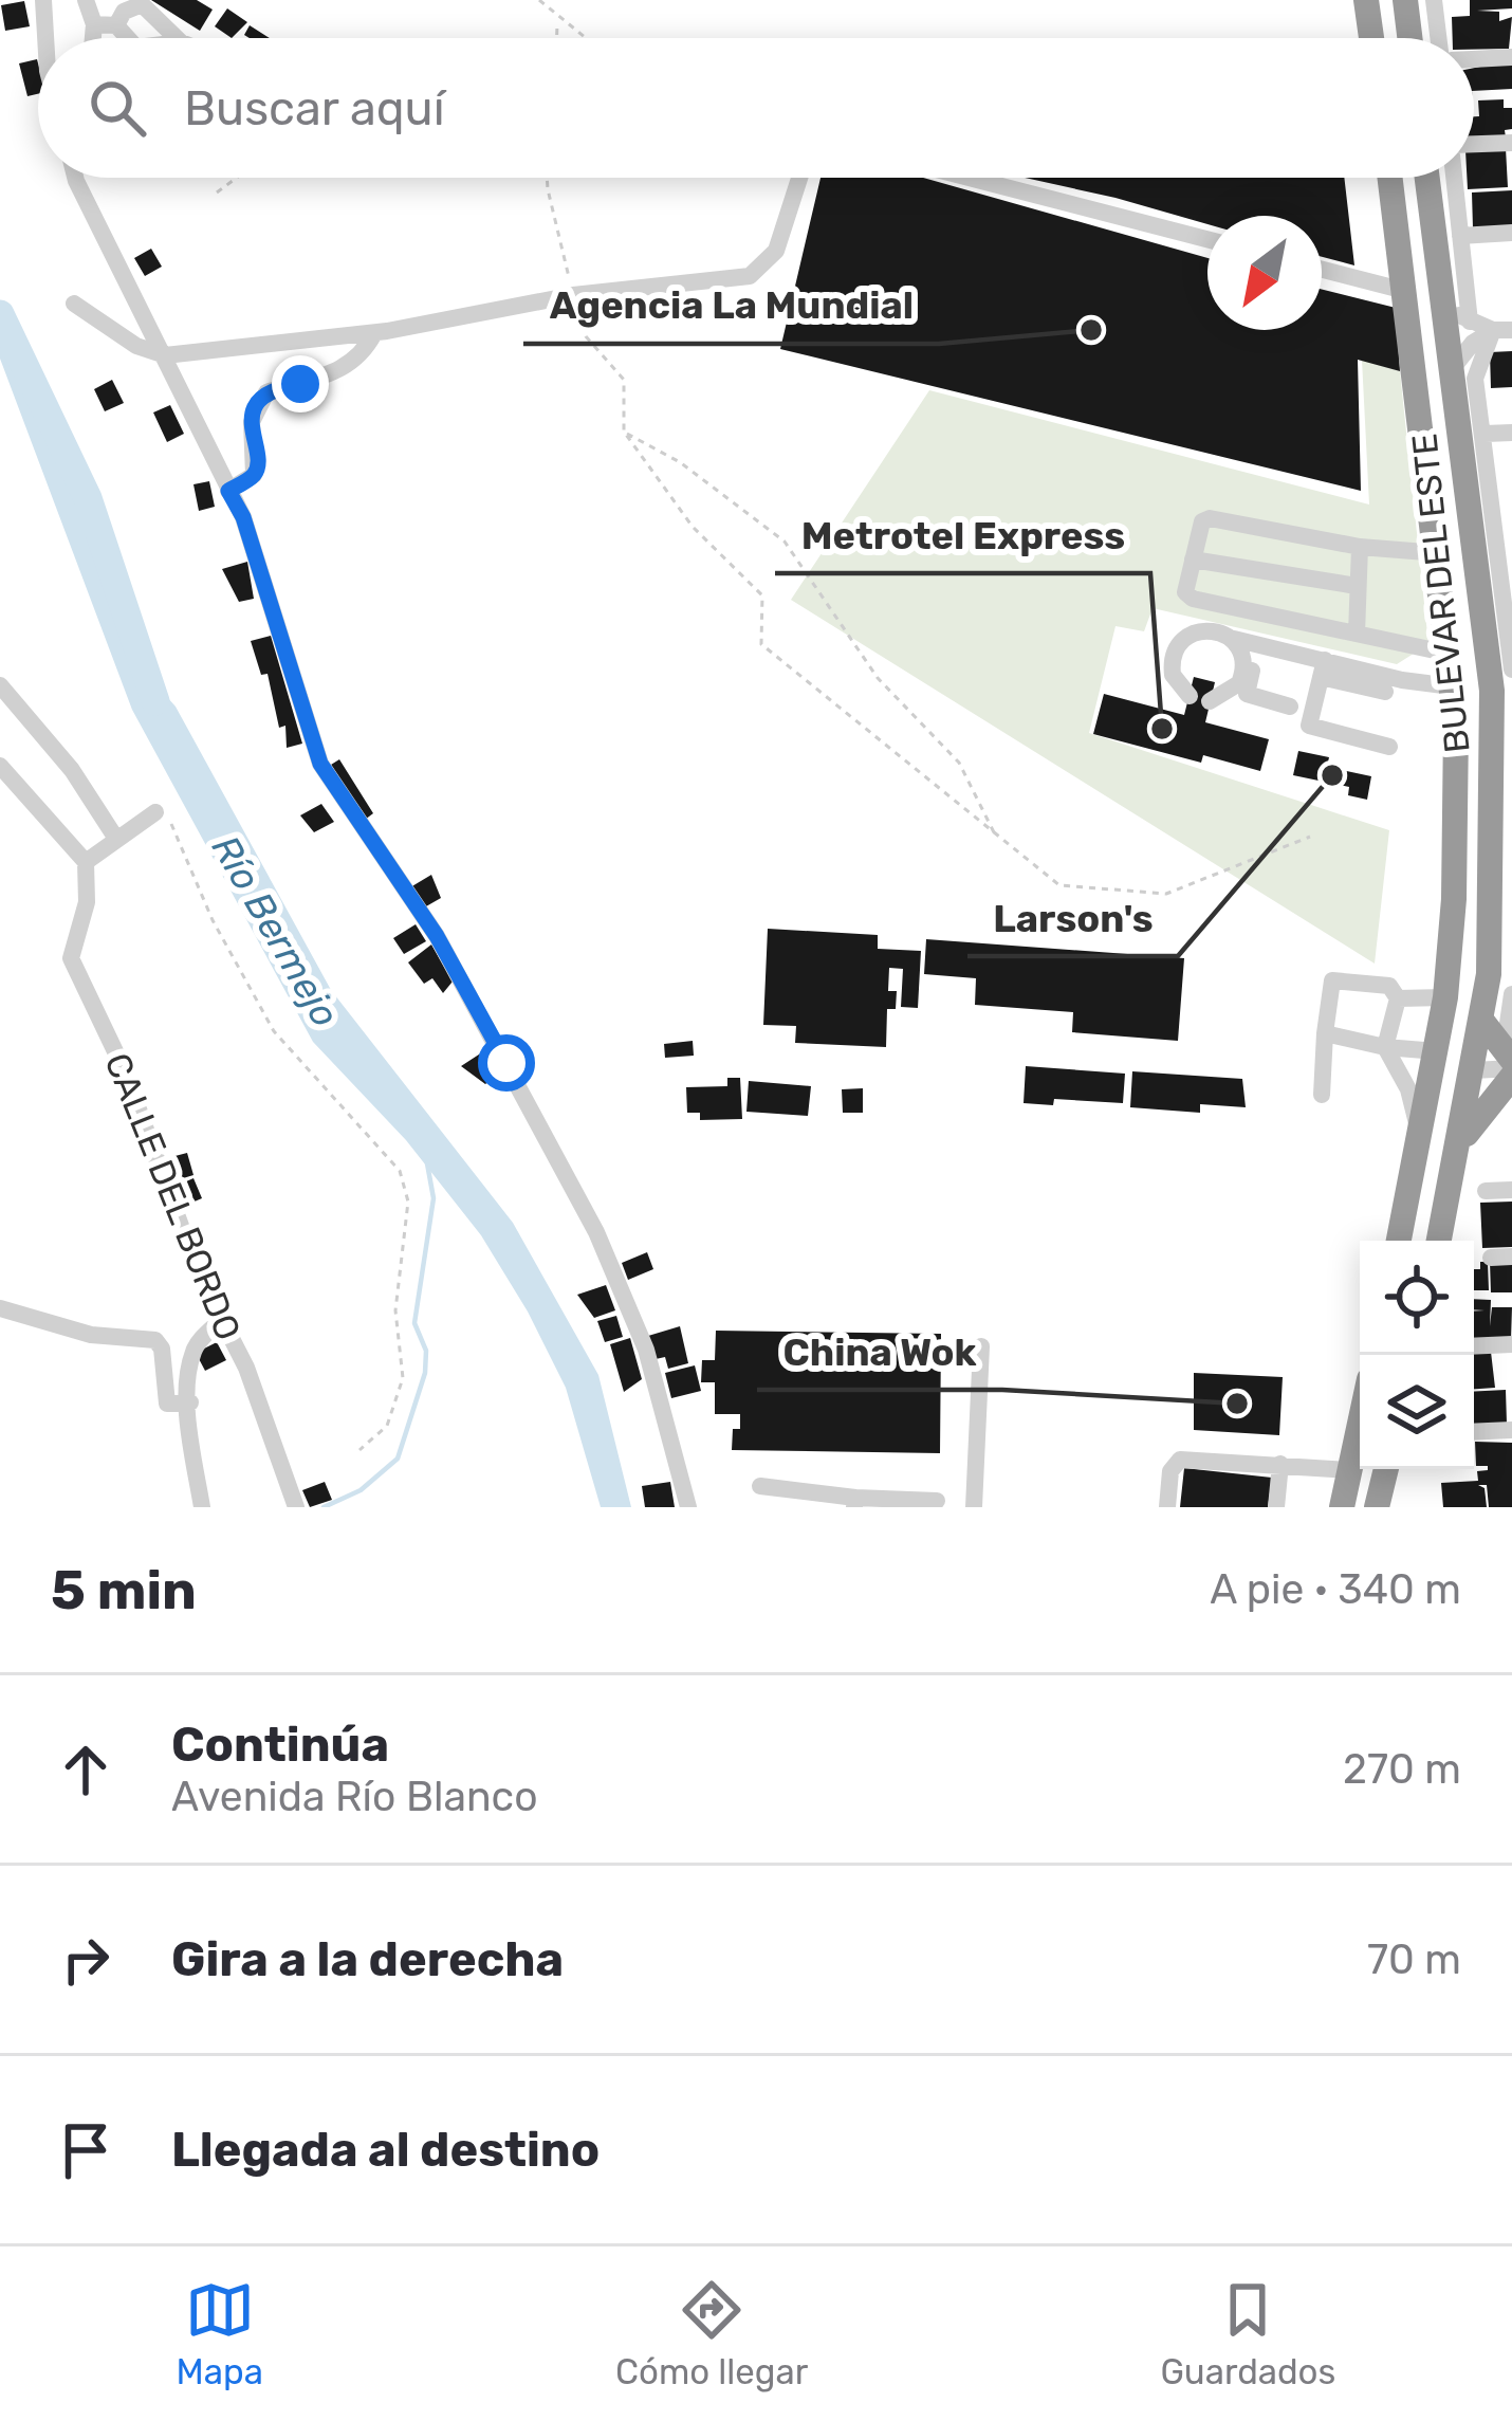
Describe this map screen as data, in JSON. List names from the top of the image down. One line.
{"streets":{"highway":["BULEVAR DEL ESTE"],"street":["CALLE DEL BORDO"]},"water":["Río Bermejo"],"places":["Agencia La Mundial","Metrotel Express","Larson's","China Wok"],"north":"bottom left","page":{"search":"Buscar aquí","heading":["5 min","A pie · 340 m"],"list":[["Continúa","Avenida Río Blanco","270 m"],["Gira a la derecha","70 m"],"Llegada al destino"],"nav":["Mapa","Cómo llegar","Guardados"]}}
